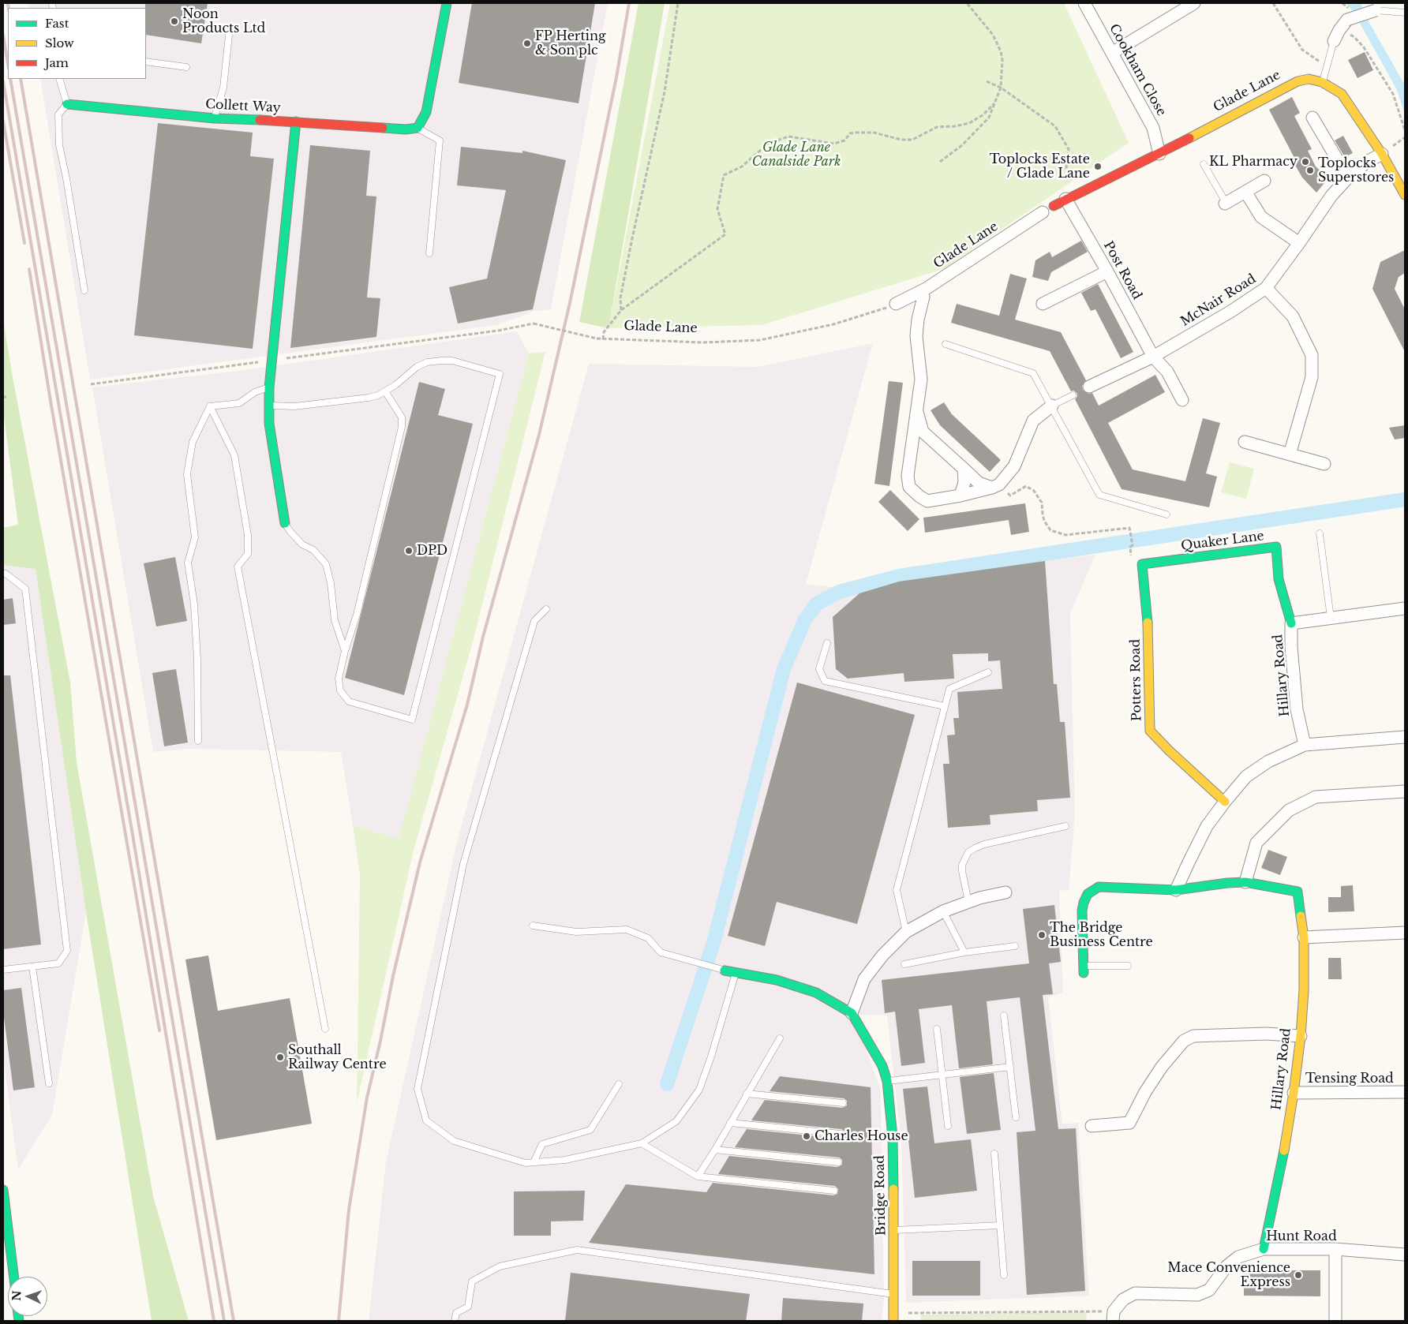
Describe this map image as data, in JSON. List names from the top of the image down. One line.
{"streets":{"street":["Cookham Close","Glade Lane","Collett Way","Post Road","McNair Road","Quaker Lane","Hillary Road","Potters Road","Tensing Road","Bridge Road","Hunt Road"]},"crossings":[["Cookham Close","Glade Lane"],["Glade Lane","Post Road"],["Glade Lane","McNair Road"],["Post Road","McNair Road"],["Quaker Lane","Hillary Road"],["Quaker Lane","Potters Road"],["Hillary Road","Tensing Road"],["Hillary Road","Hunt Road"]],"parks":["Glade Lane Canalside Park"],"places":["Noon Products Ltd","FP Herting & Son plc","KL Pharmacy","Toplocks Estate / Glade Lane","Toplocks Superstores","DPD","The Bridge Business Centre","Southall Railway Centre","Charles House","Mace Convenience Express"],"legend":["Fast","Slow","Jam"],"north":"left"}
